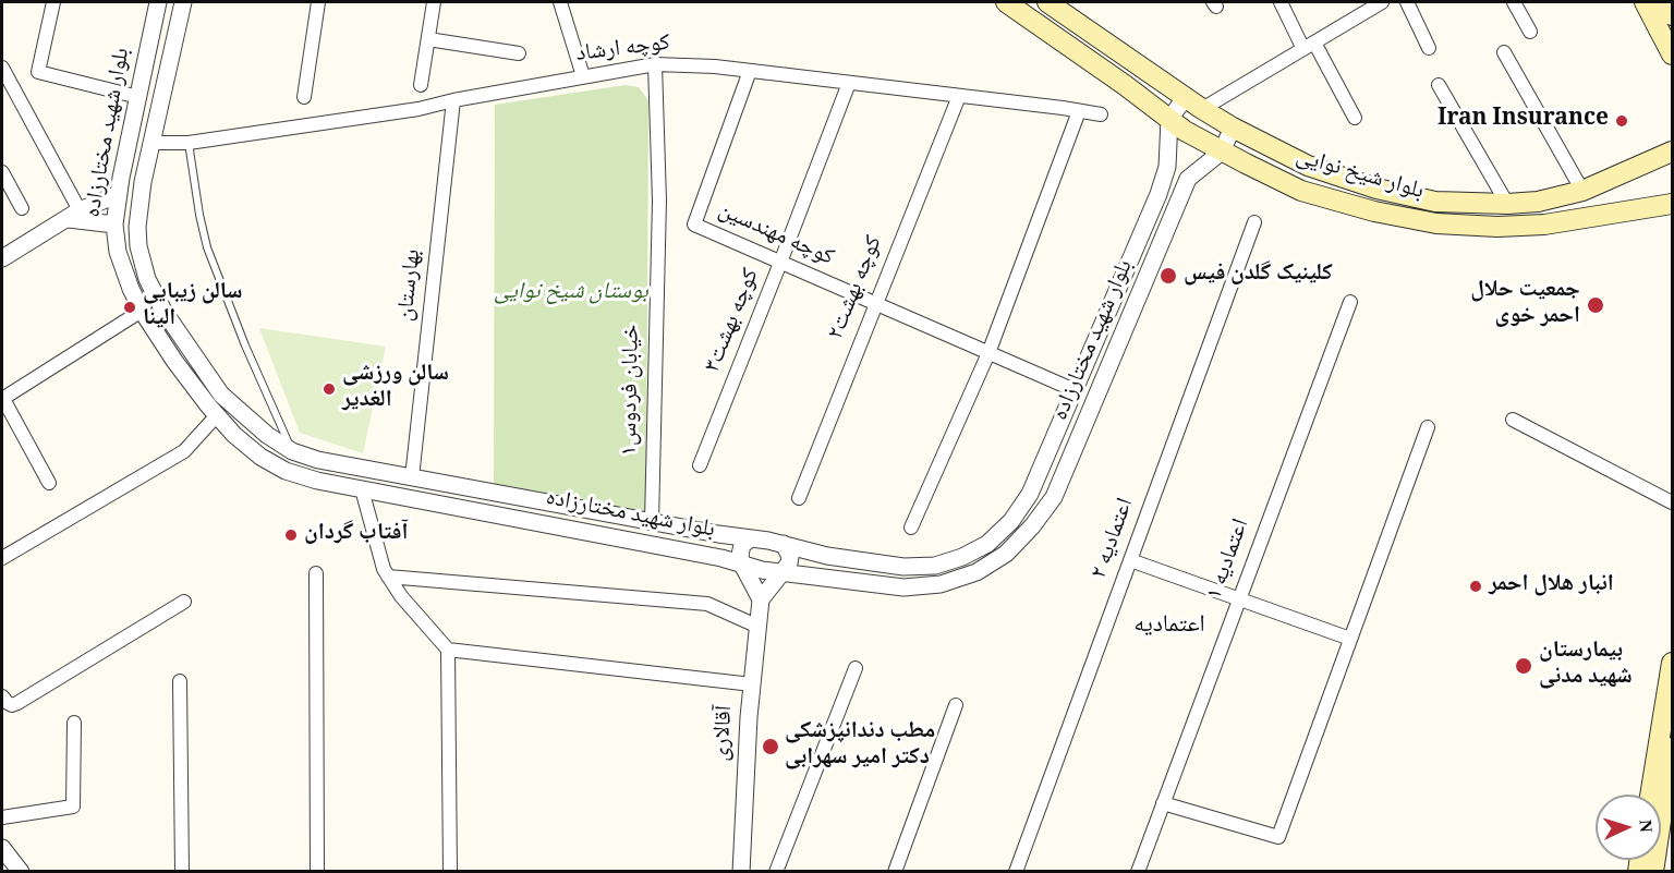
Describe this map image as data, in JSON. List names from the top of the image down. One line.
{"streets":{"main road":["بلوار شیخ نوایی"],"street":["کوچه ارشاد","بلوار شهید مختارزاده","کوچه مهندسین","بهارستان","کوچه بهشت۲","کوچه بهشت۳","خیابان فردوس۱","اعتمادیه ۲","اعتمادیه ۱","آقالاری"]},"crossings":[["کوچه ارشاد","بلوار شهید مختارزاده"],["کوچه ارشاد","کوچه مهندسین"],["کوچه ارشاد","بهارستان"],["کوچه ارشاد","کوچه بهشت۲"],["کوچه ارشاد","کوچه بهشت۳"],["کوچه ارشاد","خیابان فردوس۱"],["بلوار شهید مختارزاده","بلوار شیخ نوایی"],["بلوار شهید مختارزاده","کوچه مهندسین"],["بلوار شهید مختارزاده","بهارستان"],["بلوار شهید مختارزاده","خیابان فردوس۱"],["کوچه مهندسین","کوچه بهشت۲"],["کوچه مهندسین","کوچه بهشت۳"]],"districts":["اعتمادیه"],"parks":["بوستان شیخ نوایی"],"places":["Iran Insurance","کلینیک گلدن فیس","جمعیت حلال احمر خوی","سالن زیبایی الینا","سالن ورزشی الغدیر","آفتاب گردان","انبار هلال احمر","بیمارستان شهید مدنی","مطب دندانپزشکی دکتر امیر سهرابی"],"north":"right"}
